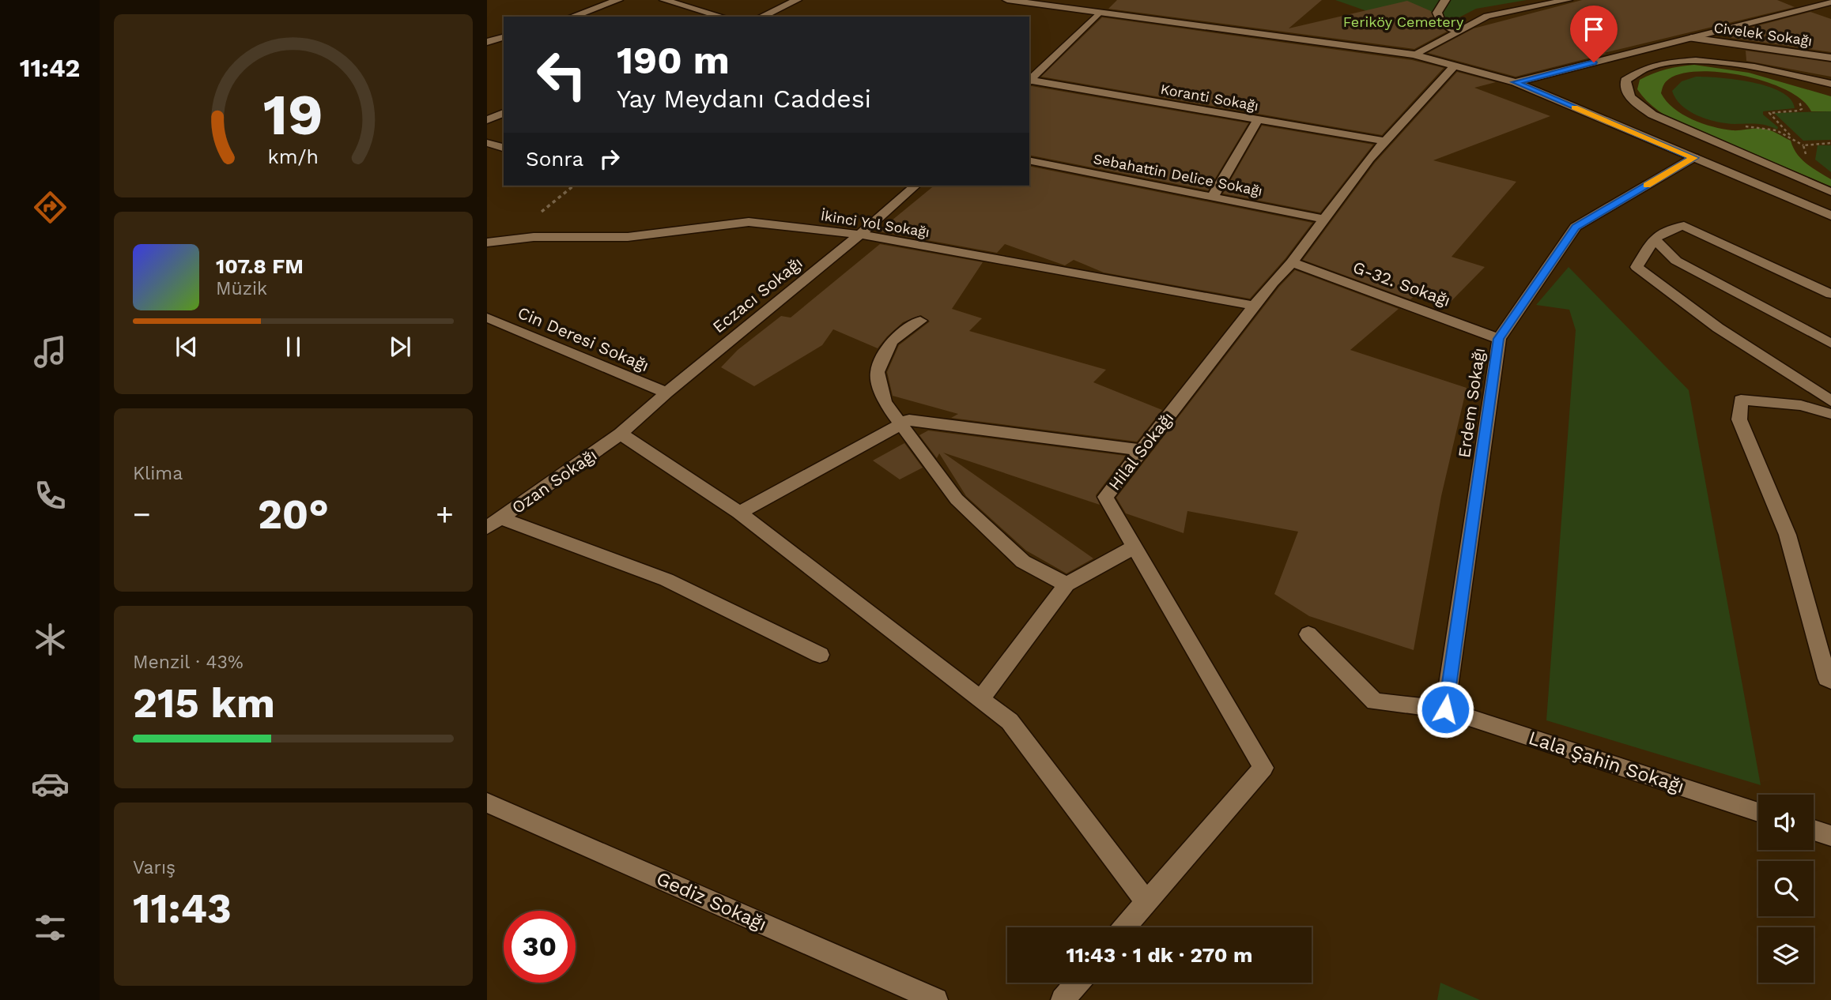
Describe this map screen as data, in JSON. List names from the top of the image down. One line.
{"streets":{"street":["Civelek Sokağı","Koranti Sokağı","Sebahattin Delice Sokağı","İkinci Yol Sokağı","G-32. Sokağı","Eczacı Sokağı","Cin Deresi Sokağı","Erdem Sokağı","Hilal Sokağı","Ozan Sokağı","Lala Şahin Sokağı","Gediz Sokağı"]},"crossings":[["Koranti Sokağı","Hilal Sokağı"],["Sebahattin Delice Sokağı","Hilal Sokağı"],["İkinci Yol Sokağı","Eczacı Sokağı"],["İkinci Yol Sokağı","Hilal Sokağı"],["G-32. Sokağı","Erdem Sokağı"],["G-32. Sokağı","Hilal Sokağı"],["Eczacı Sokağı","Cin Deresi Sokağı"],["Eczacı Sokağı","Ozan Sokağı"],["Erdem Sokağı","Lala Şahin Sokağı"]],"parks":["Feriköy Cemetery"],"page":{"tabs":"11:42","turn":["190 m","Yay Meydanı Caddesi"],"then":"Sonra","song":["107.8 FM","Müzik"],"tile":["Klima",["Menzil · 43%","215 km"],["Varış","11:43"]],"heat":["−","20°","+"],"limit":"30","trip":"11:43 · 1 dk · 270 m","gauge":["19","km/h"]}}
